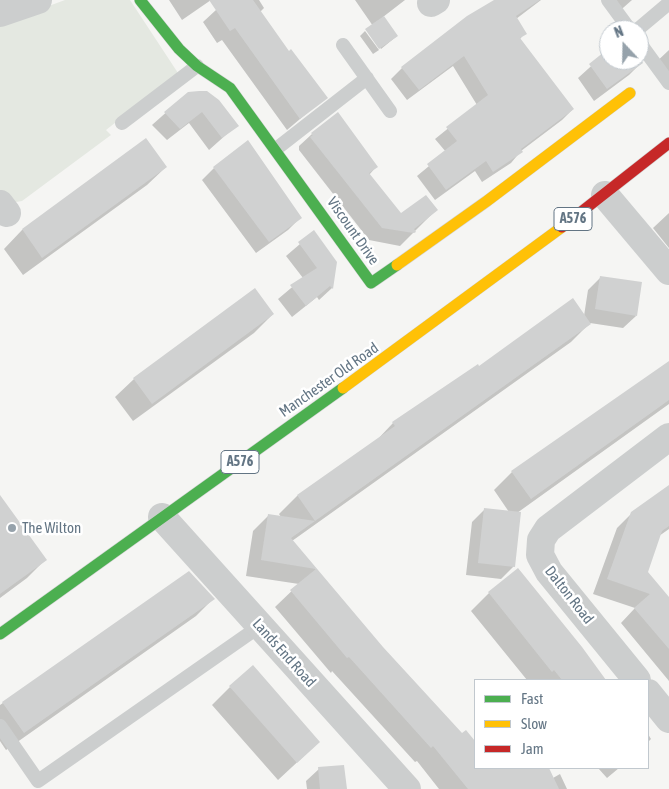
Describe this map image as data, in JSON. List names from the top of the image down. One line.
{"streets":{"main road":["A576","Viscount Drive","Manchester Old Road"],"street":["Dalton Road","Lands End Road"]},"crossings":[["Manchester Old Road","Lands End Road"]],"places":["The Wilton"],"legend":["Fast","Slow","Jam"],"north":"top"}
